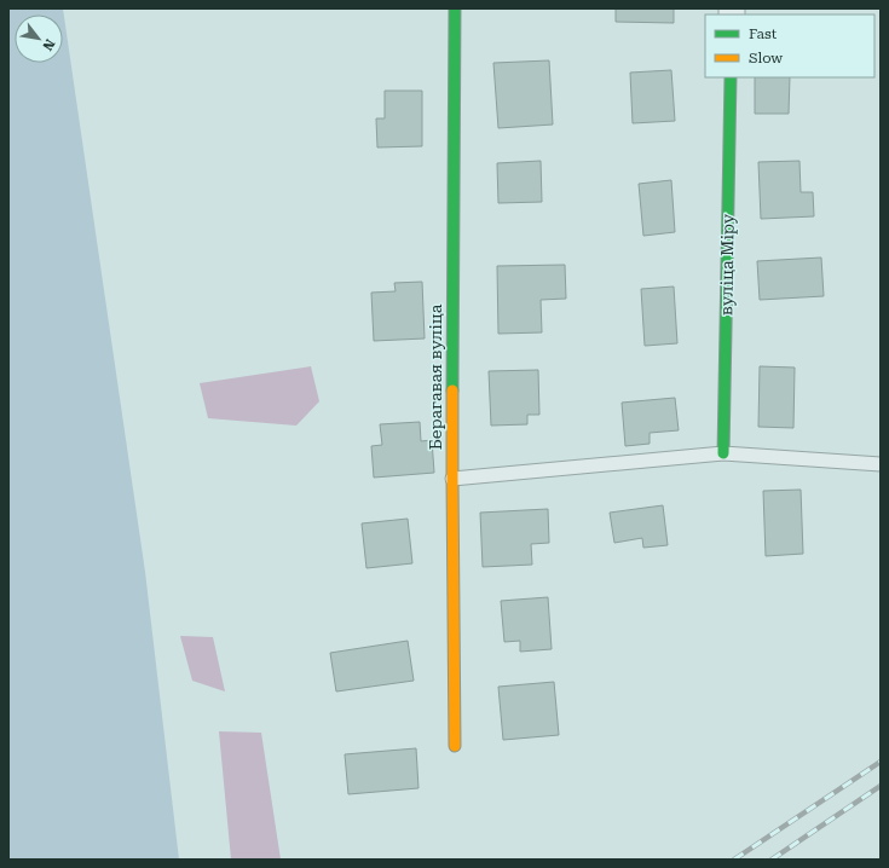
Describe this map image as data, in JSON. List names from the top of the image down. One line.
{"streets":{"street":["вуліца Міру","Берагавая вуліца"]},"legend":["Fast","Slow"],"north":"bottom right"}
